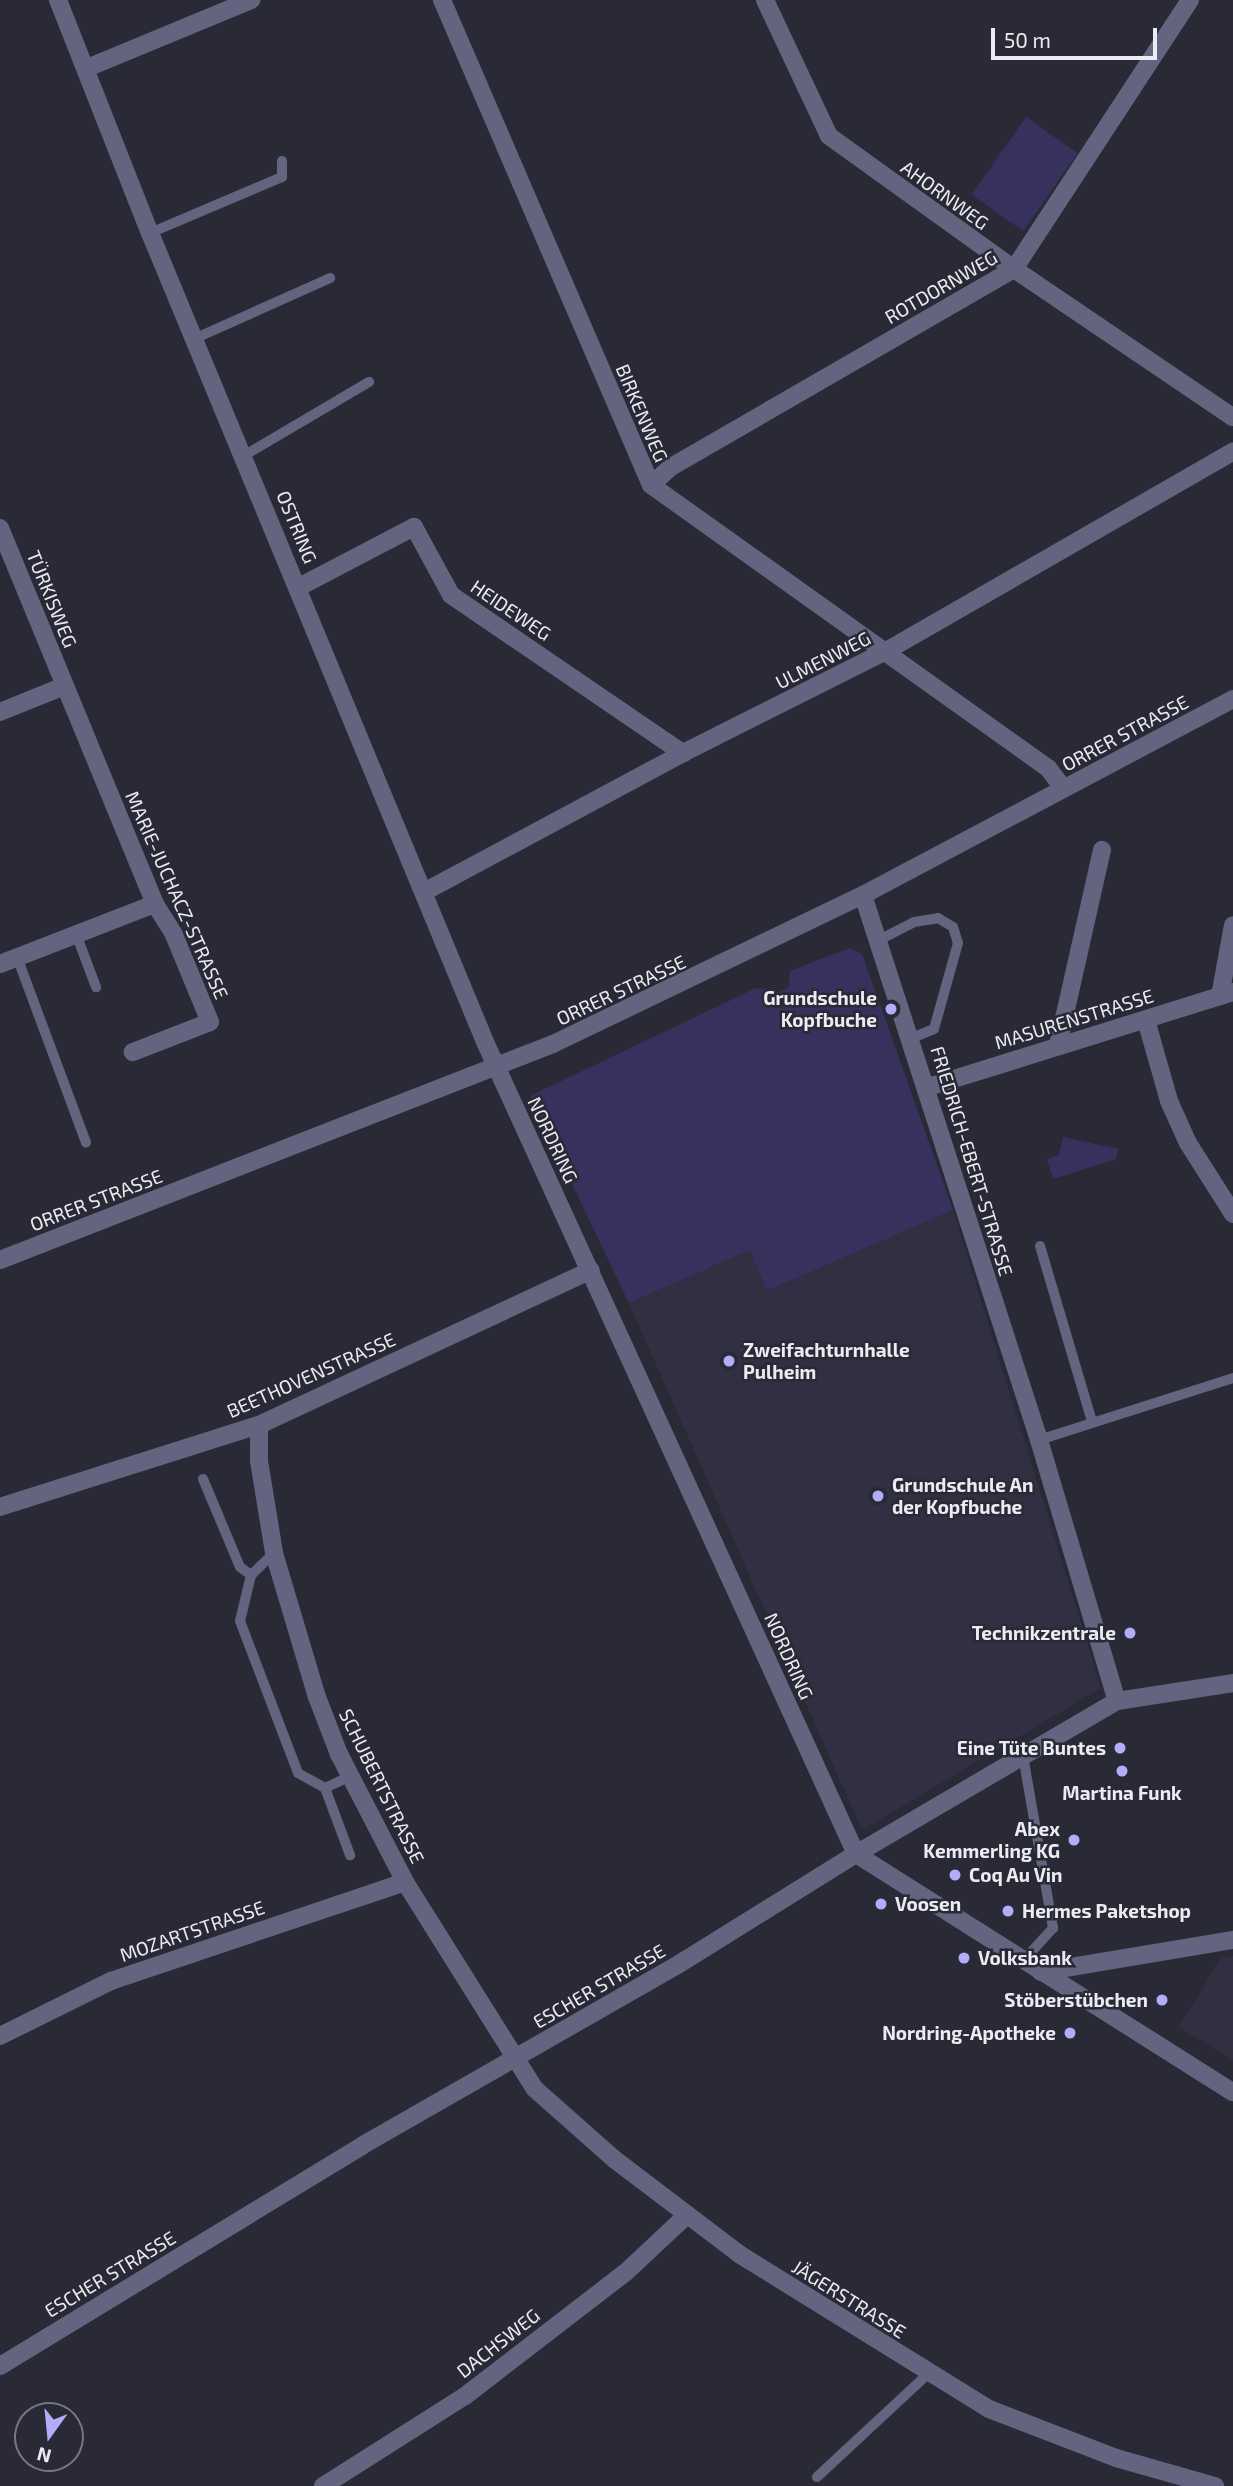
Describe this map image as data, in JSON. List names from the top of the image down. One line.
{"streets":{"street":["AHORNWEG","ROTDORNWEG","BIRKENWEG","OSTRING","TÜRKISWEG","HEIDEWEG","ULMENWEG","ORRER STRASSE","MARIE-JUCHACZ-STRASSE","MASURENSTRASSE","NORDRING","FRIEDRICH-EBERT-STRASSE","BEETHOVENSTRASSE","SCHUBERTSTRASSE","MOZARTSTRASSE","ESCHER STRASSE","JÄGERSTRASSE","DACHSWEG"]},"crossings":[["AHORNWEG","ROTDORNWEG"],["ROTDORNWEG","BIRKENWEG"],["BIRKENWEG","ULMENWEG"],["BIRKENWEG","ORRER STRASSE"],["OSTRING","HEIDEWEG"],["OSTRING","ULMENWEG"],["OSTRING","ORRER STRASSE"],["OSTRING","NORDRING"],["TÜRKISWEG","MARIE-JUCHACZ-STRASSE"],["HEIDEWEG","ULMENWEG"],["ORRER STRASSE","NORDRING"],["ORRER STRASSE","FRIEDRICH-EBERT-STRASSE"],["MASURENSTRASSE","FRIEDRICH-EBERT-STRASSE"],["NORDRING","BEETHOVENSTRASSE"],["NORDRING","ESCHER STRASSE"],["FRIEDRICH-EBERT-STRASSE","ESCHER STRASSE"],["BEETHOVENSTRASSE","SCHUBERTSTRASSE"],["SCHUBERTSTRASSE","MOZARTSTRASSE"],["SCHUBERTSTRASSE","ESCHER STRASSE"],["SCHUBERTSTRASSE","JÄGERSTRASSE"],["ESCHER STRASSE","JÄGERSTRASSE"],["JÄGERSTRASSE","DACHSWEG"]],"places":["Grundschule Kopfbuche","Zweifachturnhalle Pulheim","Grundschule An der Kopfbuche","Technikzentrale","Eine Tüte Buntes","Martina Funk","Abex Kemmerling KG","Coq Au Vin","Voosen","Hermes Paketshop","Volksbank","Stöberstübchen","Nordring-Apotheke"],"scale_bar":"50 m","north":"bottom"}
